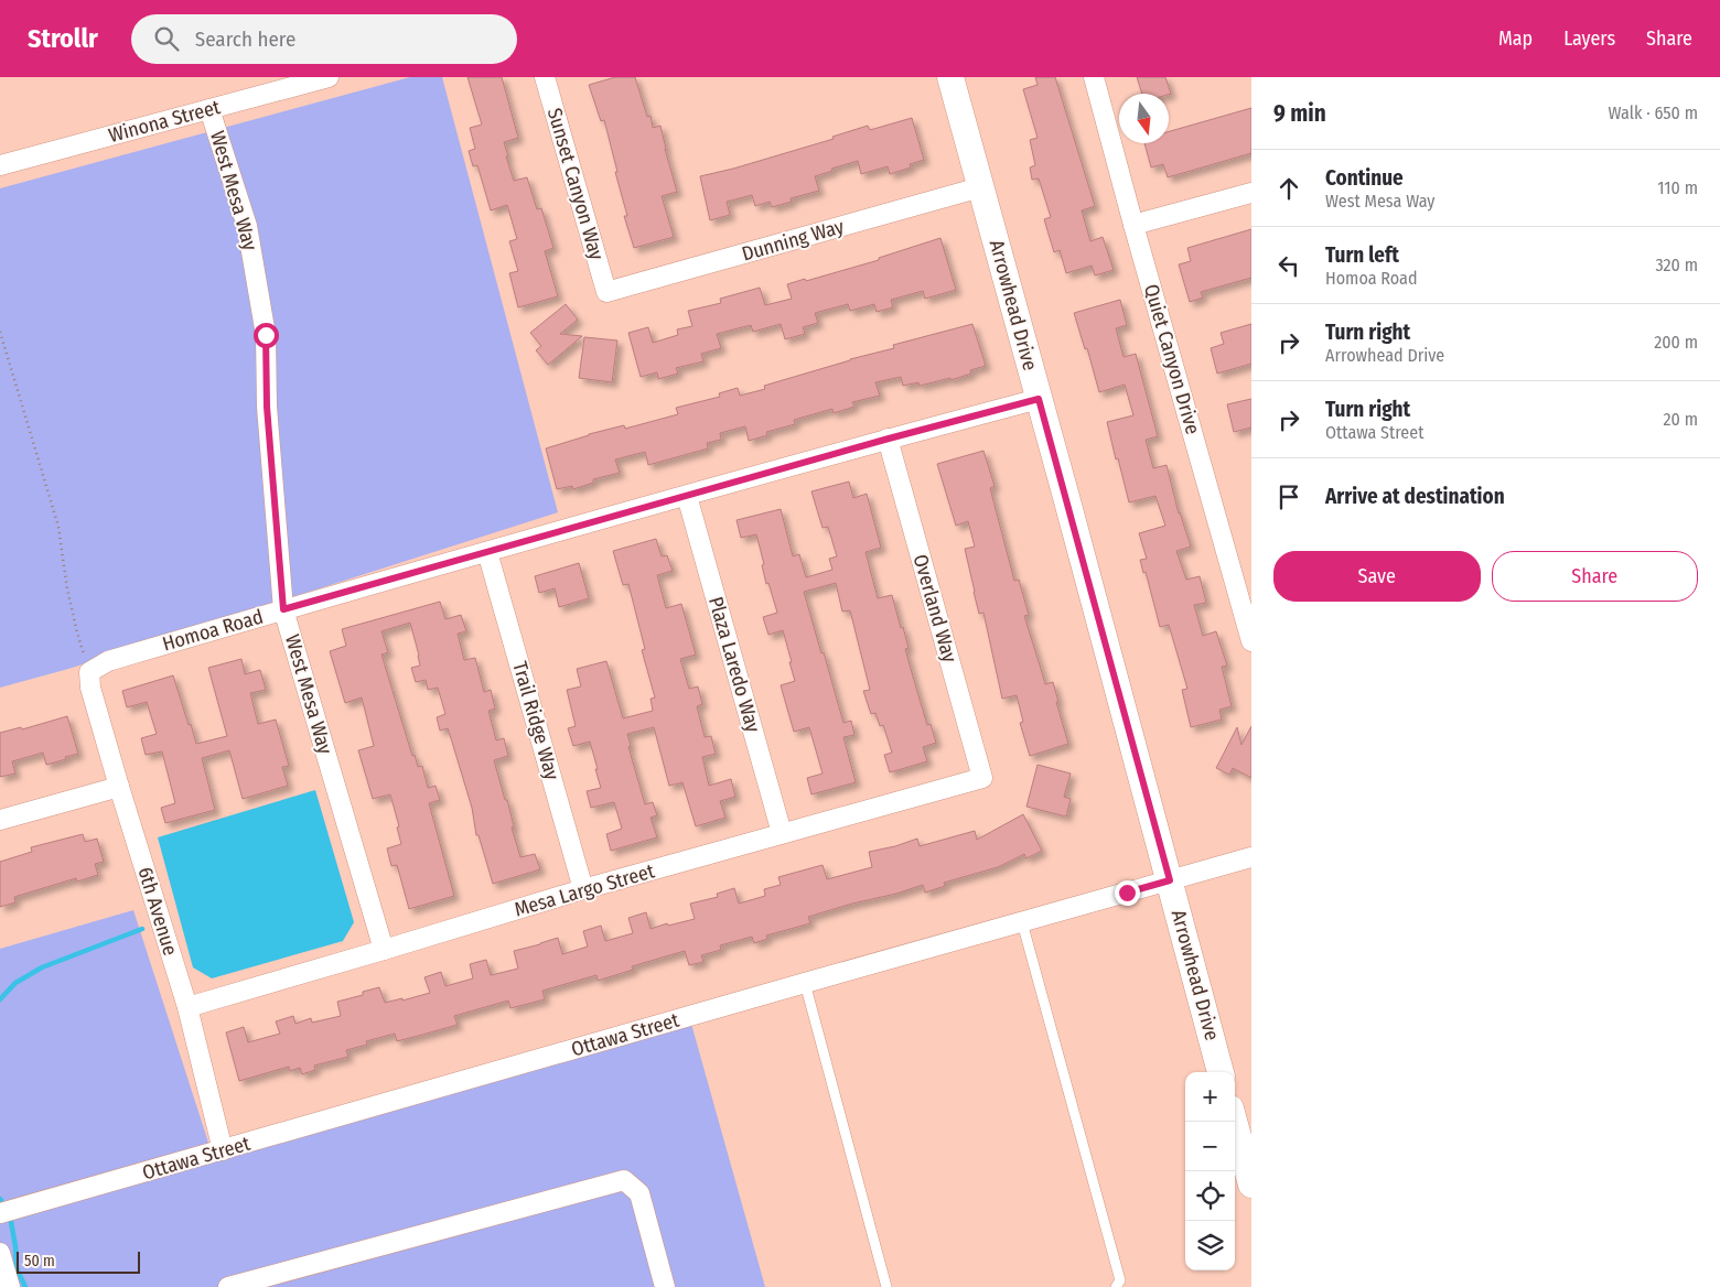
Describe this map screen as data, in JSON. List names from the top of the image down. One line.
{"streets":{"main road":["Arrowhead Drive"],"street":["Winona Street","Sunset Canyon Way","West Mesa Way","Dunning Way","Quiet Canyon Drive","Overland Way","Homoa Road","Plaza Laredo Way","Trail Ridge Way","Mesa Largo Street","6th Avenue","Ottawa Street"]},"crossings":[["Winona Street","West Mesa Way"],["Sunset Canyon Way","Dunning Way"],["West Mesa Way","Homoa Road"],["West Mesa Way","Mesa Largo Street"],["Dunning Way","Arrowhead Drive"],["Arrowhead Drive","Homoa Road"],["Arrowhead Drive","Ottawa Street"],["Overland Way","Homoa Road"],["Overland Way","Mesa Largo Street"],["Homoa Road","Plaza Laredo Way"],["Homoa Road","Trail Ridge Way"],["Homoa Road","6th Avenue"],["Plaza Laredo Way","Mesa Largo Street"],["Trail Ridge Way","Mesa Largo Street"],["Mesa Largo Street","6th Avenue"],["6th Avenue","Ottawa Street"]],"scale_bar":"50 m","north":"bottom","page":{"header":"Strollr","search":"Search here","nav":["Map","Layers","Share"],"heading":["9 min","Walk · 650 m"],"list":[["Continue","West Mesa Way","110 m"],["Turn left","Homoa Road","320 m"],["Turn right","Arrowhead Drive","200 m"],["Turn right","Ottawa Street","20 m"],"Arrive at destination"],"buttons":["Save","Share"],"map_buttons":["+","−"],"scale":"50 m"}}
